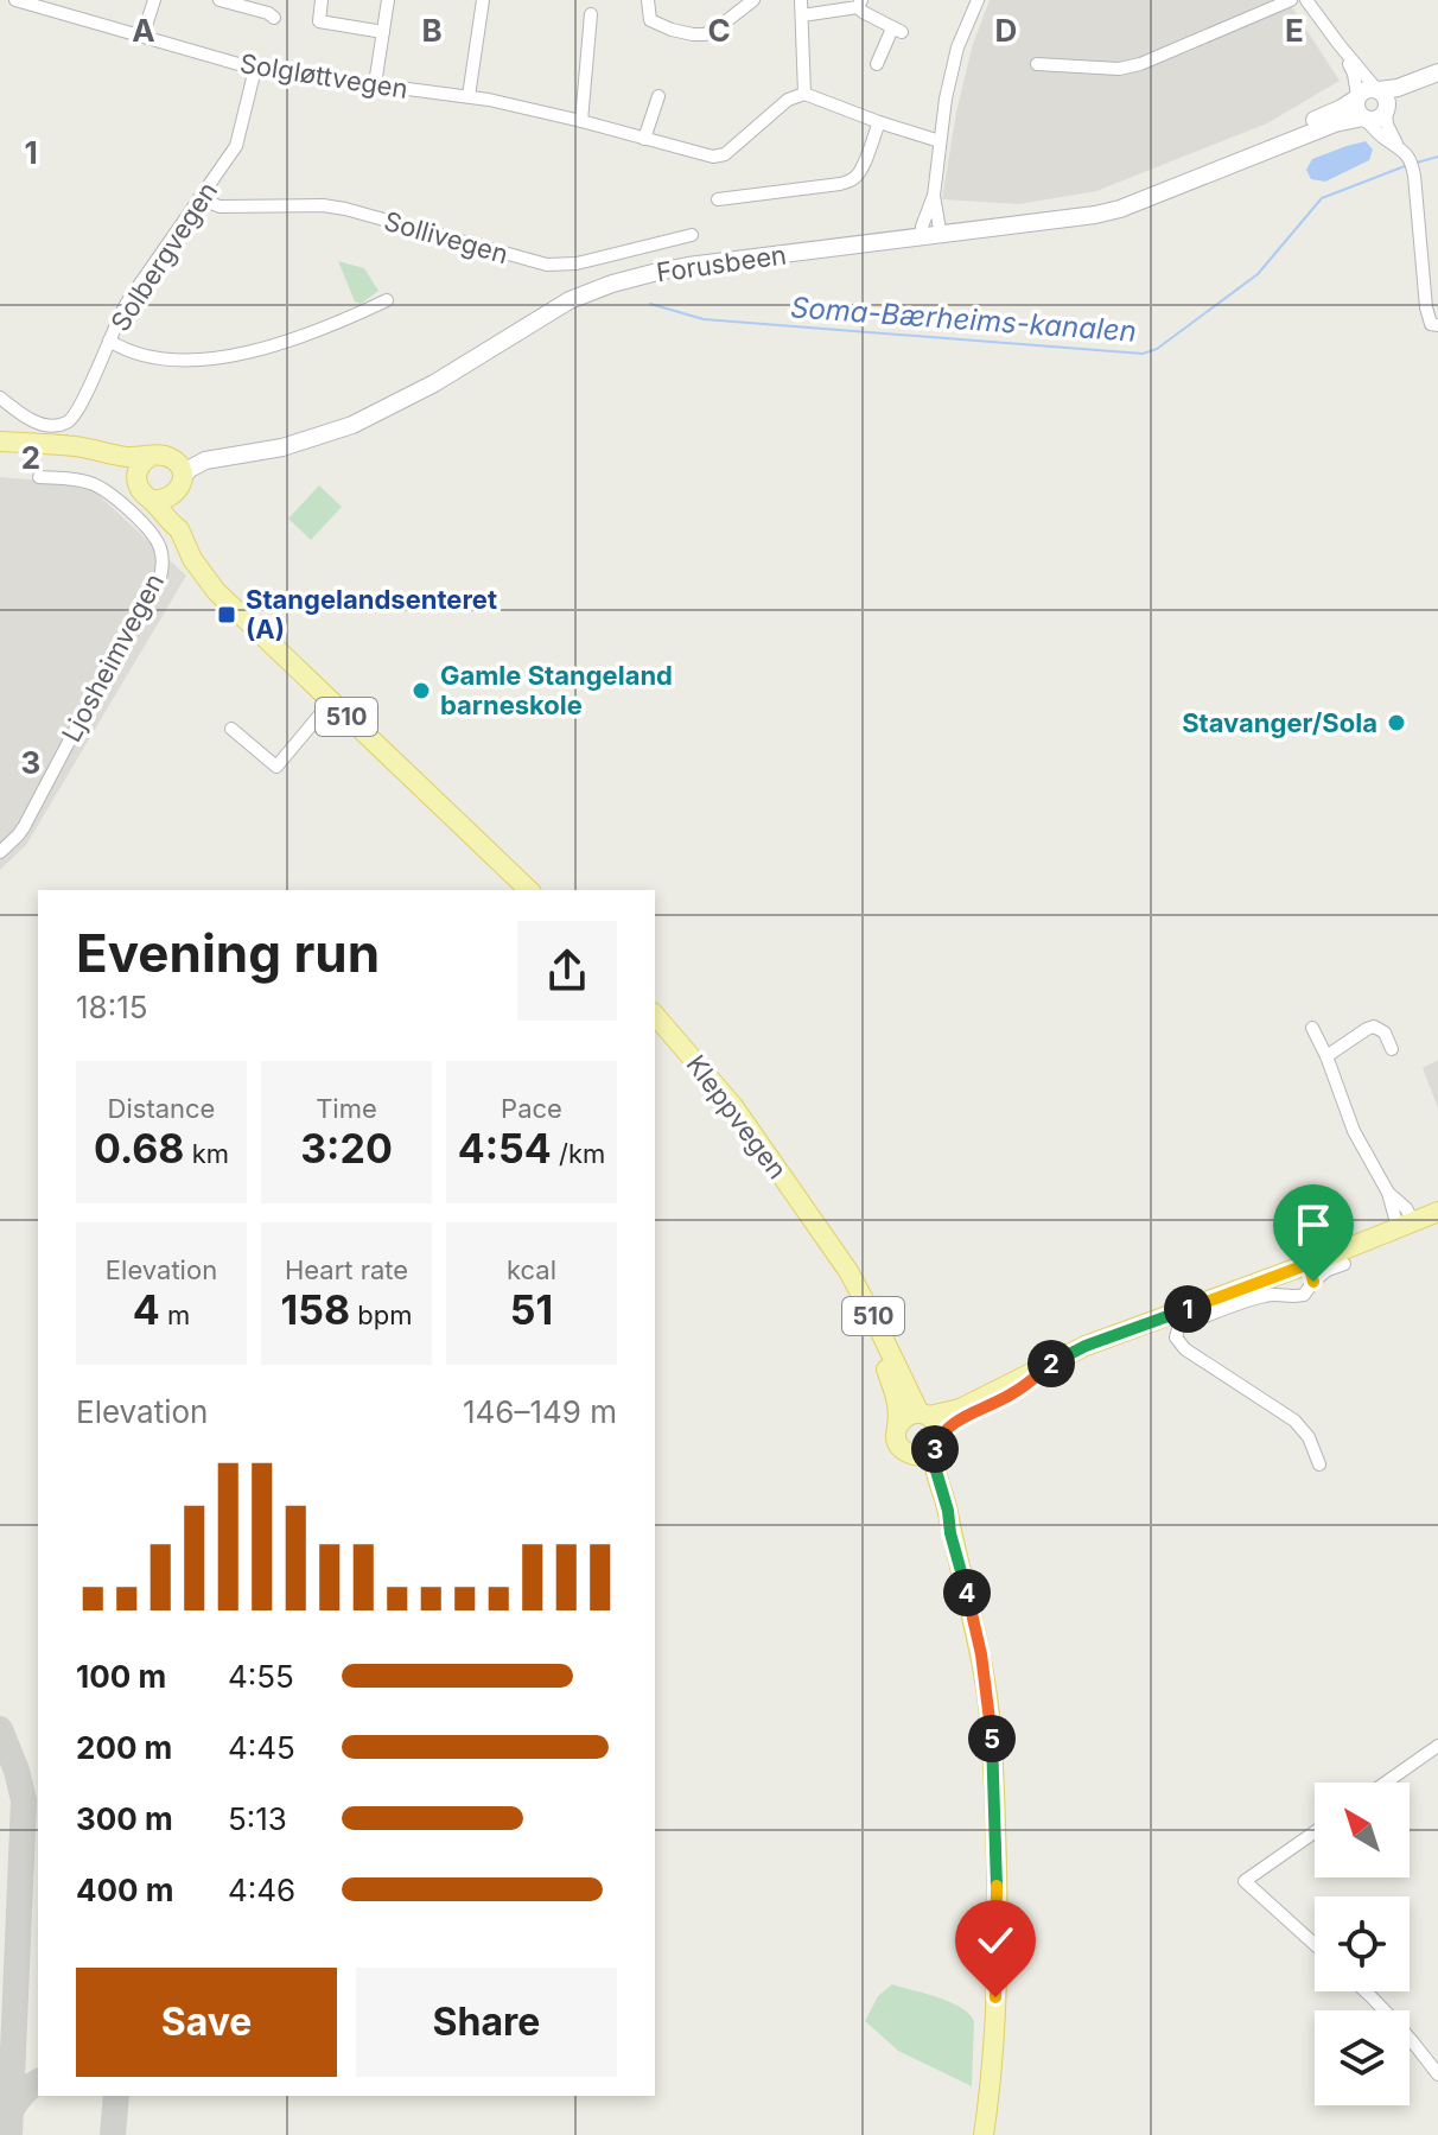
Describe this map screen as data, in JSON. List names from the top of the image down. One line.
{"streets":{"main road":["Forusbeen","510","Kleppvegen"],"street":["Solgløttvegen","Sollivegen","Solbergvegen","Ljosheimvegen"]},"crossings":[["Solgløttvegen","Solbergvegen"],["Sollivegen","Solbergvegen"],["Forusbeen","510"]],"water":["Soma-Bærheims-kanalen"],"places":{"transit":["Stangelandsenteret (A)"],"other":["Gamle Stangeland barneskole","Stavanger/Sola"]},"north":"top left","page":{"heading":["Evening run","18:15"],"stats":[["Distance","0.68 km"],["Time","3:20"],["Pace","4:54 /km"],["Elevation","4 m"],["Heart rate","158 bpm"],["kcal","51"]],"pins":["1","2","3","4","5"],"chart":["Elevation","146–149 m"],"list":[{"name":"100 m","note":"4:55"},{"name":"200 m","note":"4:45"},{"name":"300 m","note":"5:13"},{"name":"400 m","note":"4:46"}],"buttons":["Save","Share"]},"grid":{"columns":["A","B","C","D","E"],"rows":["1","2","3"]}}
